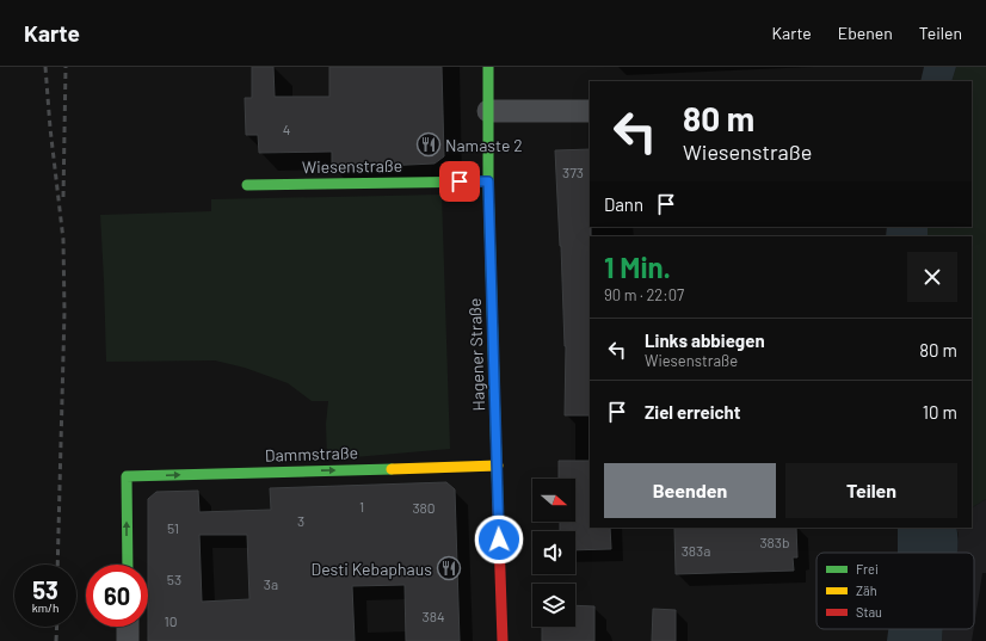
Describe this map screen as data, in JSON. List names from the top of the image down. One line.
{"streets":{"street":["Wiesenstraße","Hagener Straße","Dammstraße"]},"crossings":[["Wiesenstraße","Hagener Straße"],["Hagener Straße","Dammstraße"]],"one_way":["Dammstraße"],"places":{"restaurant":["Namaste 2","Desti Kebaphaus"]},"house_numbers":["4","373","1","380","3","51","383b","383a","53","3a","384","10"],"legend":["Frei","Zäh","Stau"],"north":"right","page":{"header":"Karte","nav":["Karte","Ebenen","Teilen"],"turn":["80 m","Wiesenstraße"],"then":"Dann","heading":["1 Min.","90 m · 22:07"],"list":[{"name":"Links abbiegen","note":"Wiesenstraße","value":"80 m"},{"name":"Ziel erreicht","value":"10 m"}],"buttons":["Beenden","Teilen"],"speed":"53 km/h","limit":"60"}}
